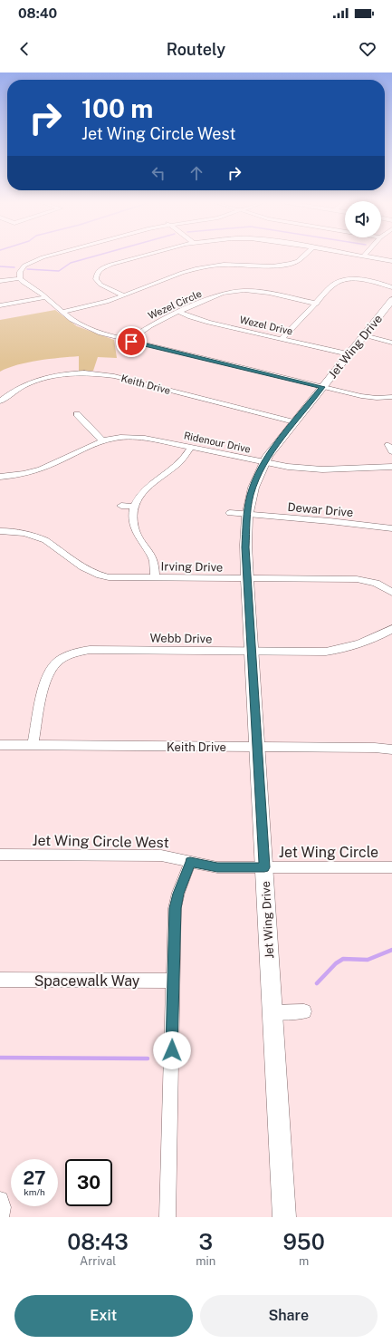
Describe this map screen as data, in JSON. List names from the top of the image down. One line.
{"streets":{"main road":["Jet Wing Drive"],"street":["Wezel Circle","Wezel Drive","Keith Drive","Ridenour Drive","Dewar Drive","Irving Drive","Webb Drive","Jet Wing Circle West","Jet Wing Circle","Spacewalk Way"]},"crossings":[["Wezel Circle","Wezel Drive"],["Wezel Drive","Jet Wing Drive"],["Jet Wing Drive","Keith Drive"],["Jet Wing Drive","Ridenour Drive"],["Jet Wing Drive","Dewar Drive"],["Jet Wing Drive","Irving Drive"],["Jet Wing Drive","Webb Drive"],["Jet Wing Drive","Jet Wing Circle West"],["Jet Wing Drive","Jet Wing Circle"],["Keith Drive","Webb Drive"],["Jet Wing Circle West","Jet Wing Circle"]],"page":{"status":"08:40","header":"Routely","turn":["100 m","Jet Wing Circle West"],"speed":"27 km/h","limit":"30","eta":["08:43","Arrival","3","min","950","m"],"buttons":["Exit","Share"]}}
